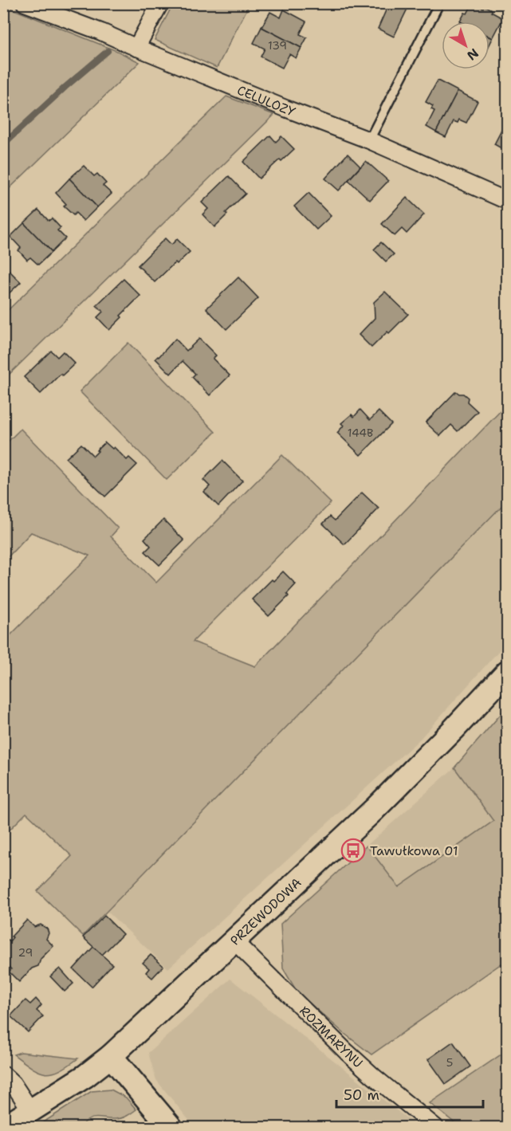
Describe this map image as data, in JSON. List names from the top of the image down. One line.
{"streets":{"street":["CELULOZY","PRZEWODOWA","ROZMARYNU"]},"crossings":[["PRZEWODOWA","ROZMARYNU"]],"places":{"bus stop":["Tawułkowa 01"]},"house_numbers":["139","144B","29","5"],"scale_bar":"50 m","north":"bottom right"}
